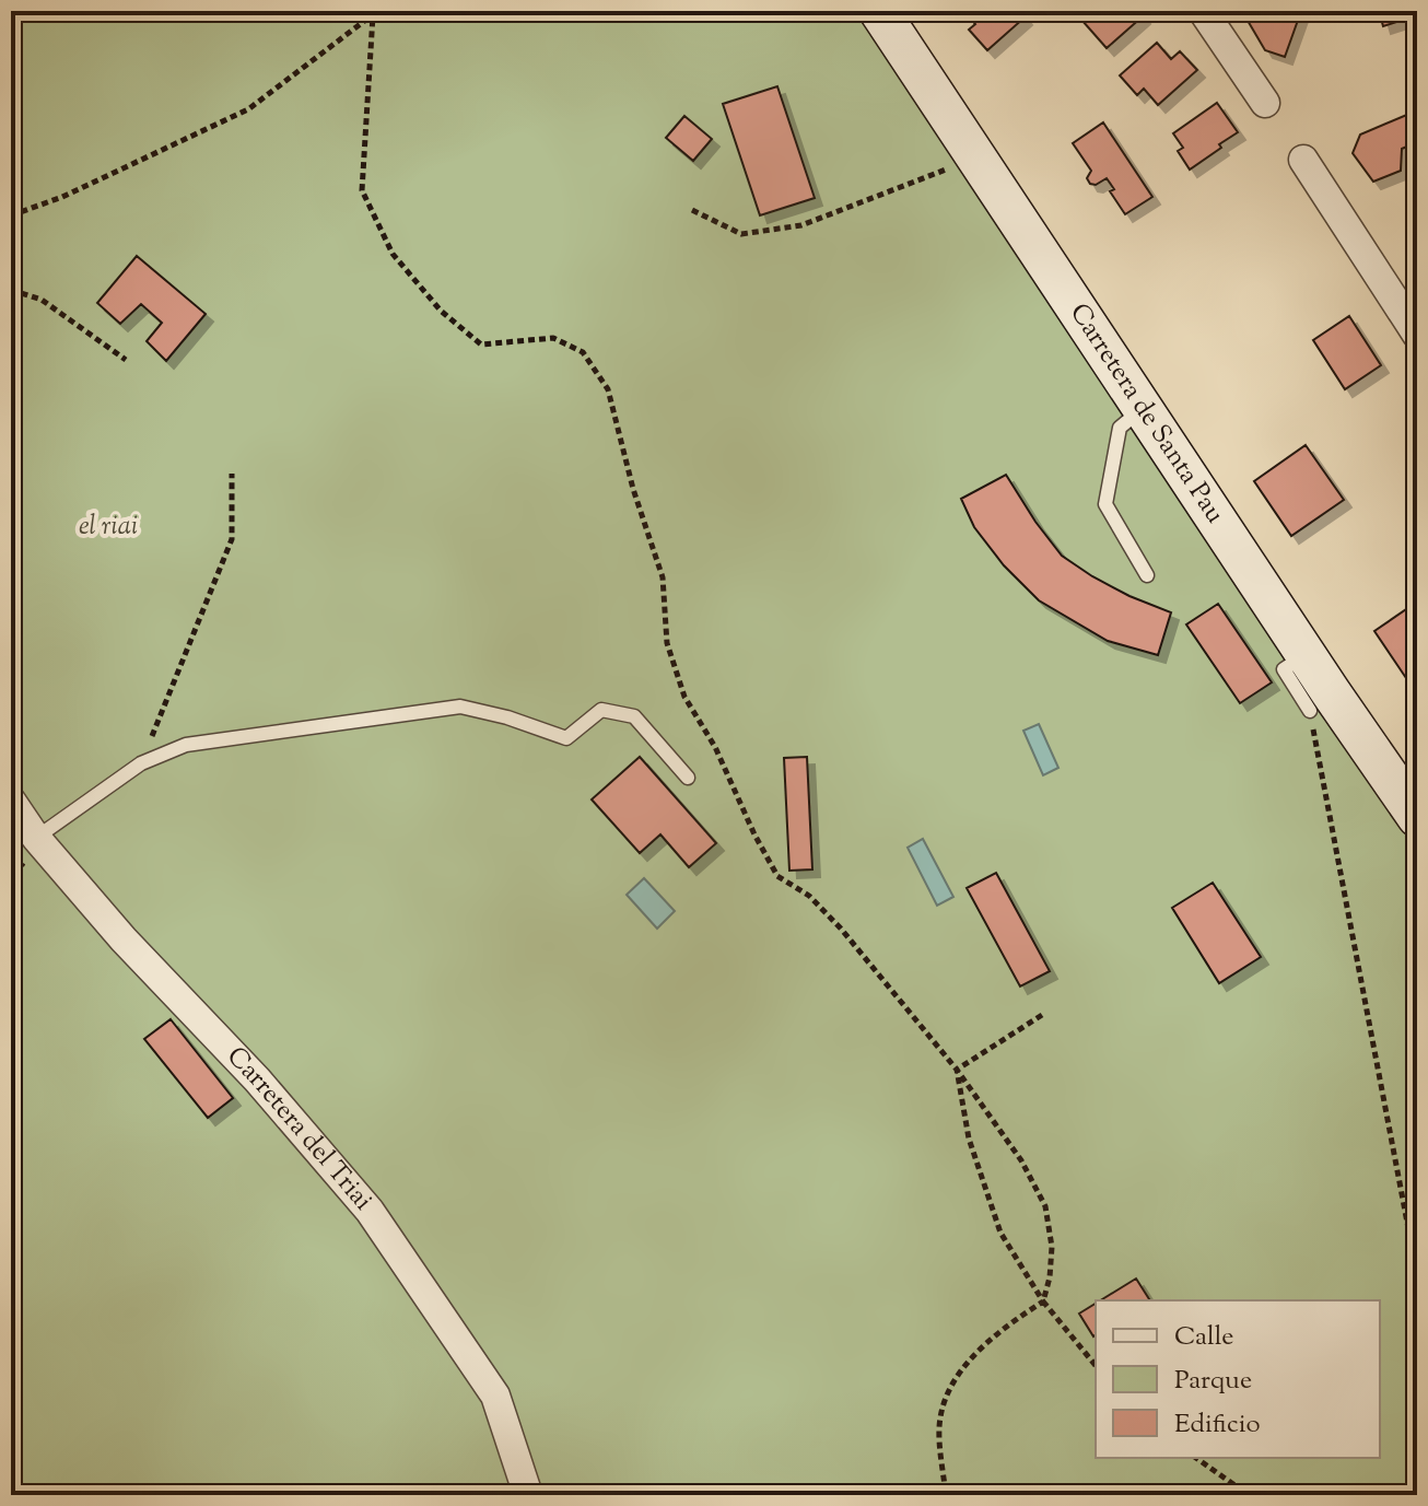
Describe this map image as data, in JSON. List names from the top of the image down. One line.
{"streets":{"main road":["Carretera de Santa Pau"],"street":["Carretera del Triai"]},"parks":["el riai"],"legend":["Calle","Parque","Edificio"]}
